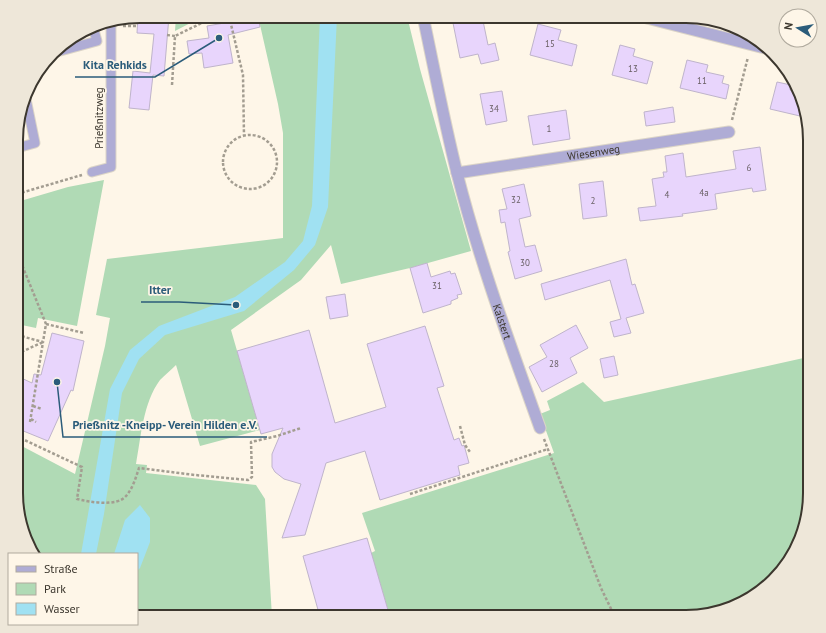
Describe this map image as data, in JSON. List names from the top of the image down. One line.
{"streets":{"street":["Wiesenweg","Kalstert"],"lane":["Prießnitzweg"]},"crossings":[["Wiesenweg","Kalstert"]],"places":["Kita Rehkids","Itter","Prießnitz -Kneipp- Verein Hilden e.V."],"house_numbers":["15","13","11","34","1","6","4a","4","32","2","30","31","28"],"legend":["Straße","Park","Wasser"],"north":"left"}
